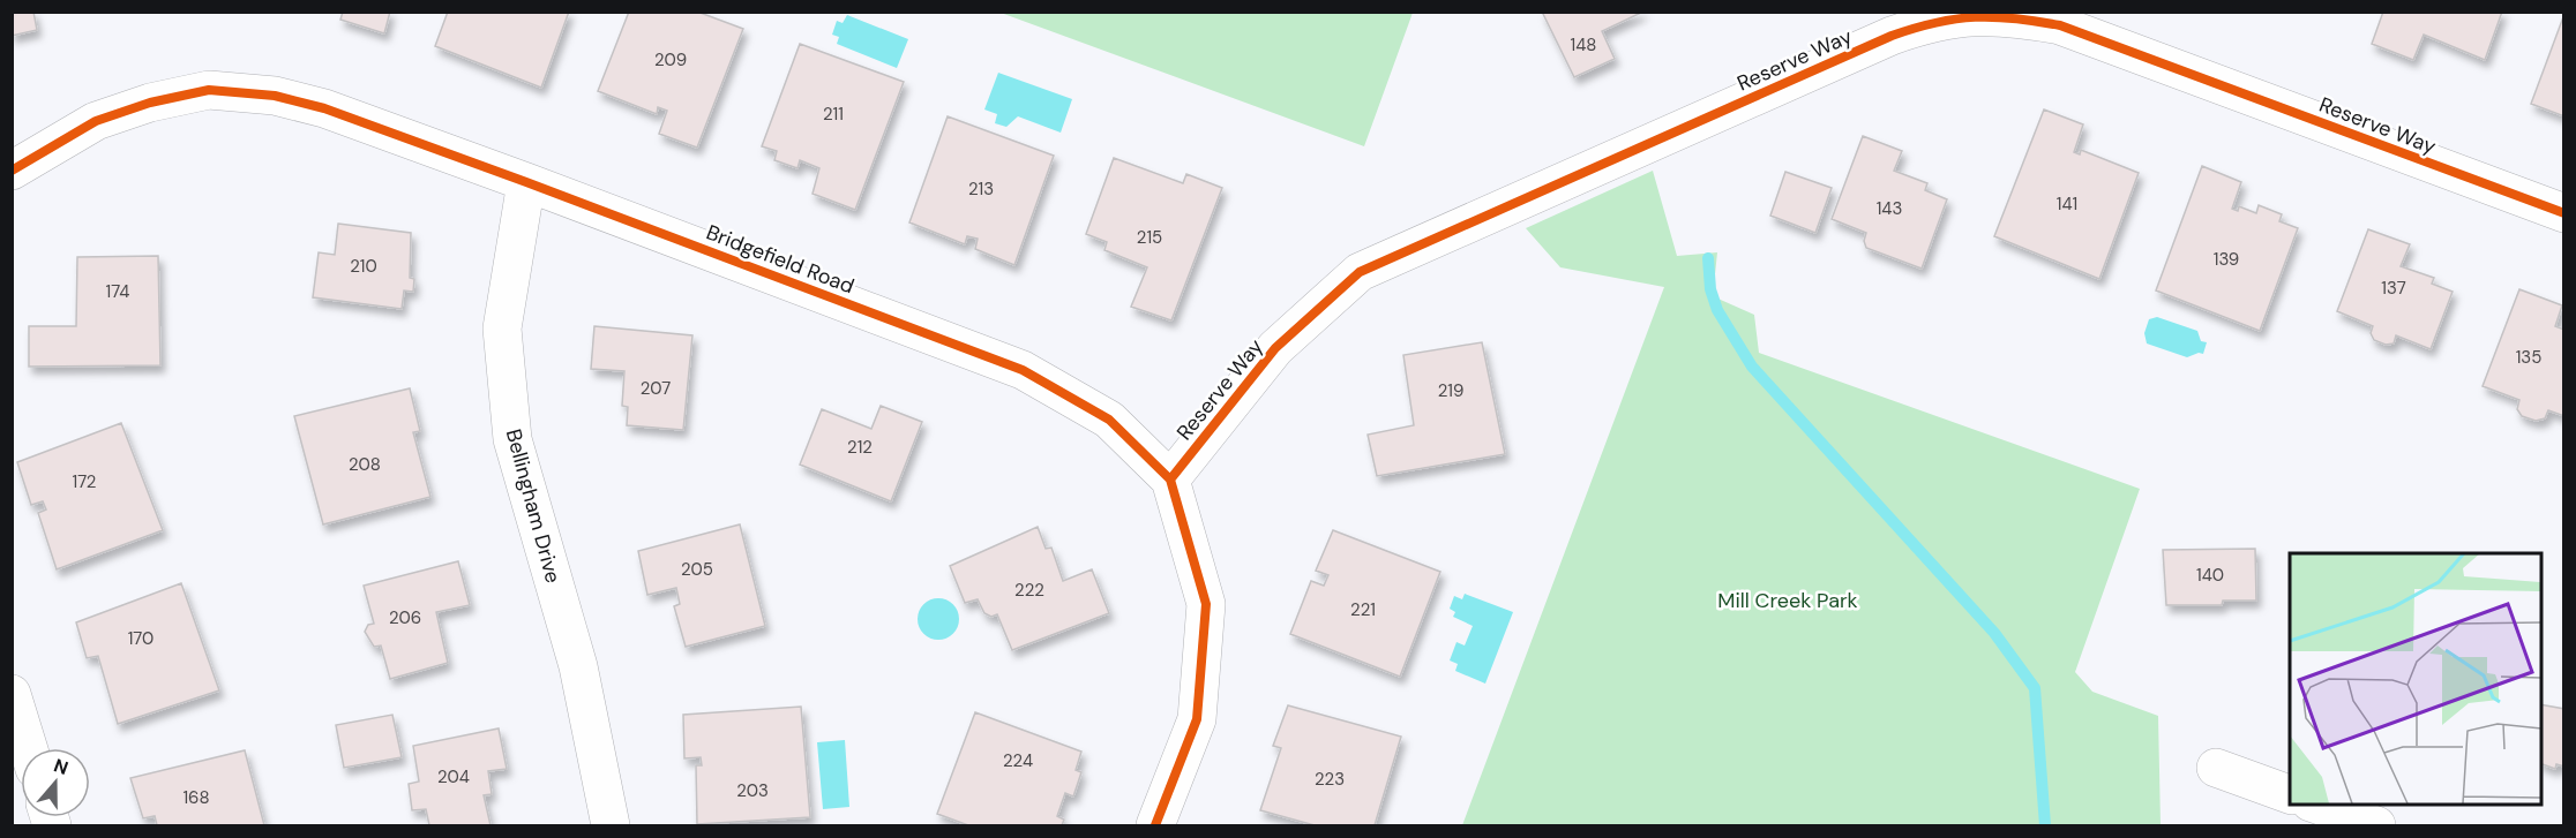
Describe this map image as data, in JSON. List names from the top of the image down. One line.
{"streets":{"street":["Reserve Way","Bridgefield Road","Bellingham Drive"]},"crossings":[["Reserve Way","Bridgefield Road"],["Bridgefield Road","Bellingham Drive"]],"parks":["Mill Creek Park"],"house_numbers":["148","209","211","213","141","143","215","139","210","137","174","135","207","219","212","208","172","205","140","222","221","206","170","224","204","223","203","168"],"north":"top"}
